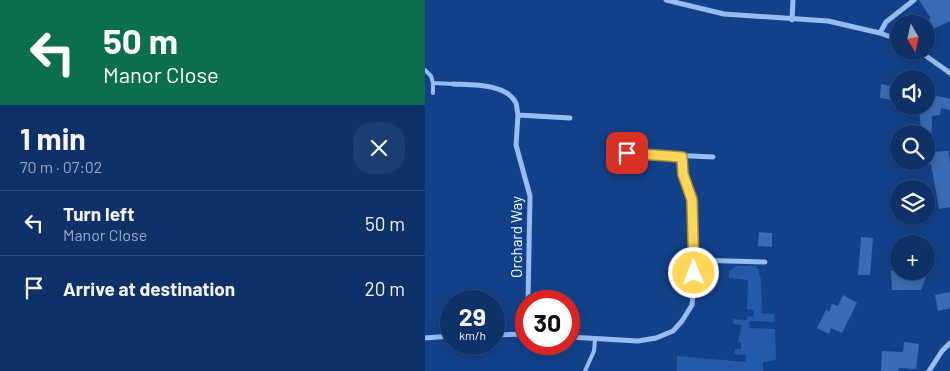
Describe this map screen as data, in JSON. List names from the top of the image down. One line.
{"streets":{"street":["Orchard Way"]},"north":"bottom","page":{"turn":["50 m","Manor Close"],"map_buttons":"+","heading":["1 min","70 m · 07:02"],"list":[{"name":"Turn left","note":"Manor Close","value":"50 m"},{"name":"Arrive at destination","value":"20 m"}],"speed":"29 km/h","limit":"30"}}
